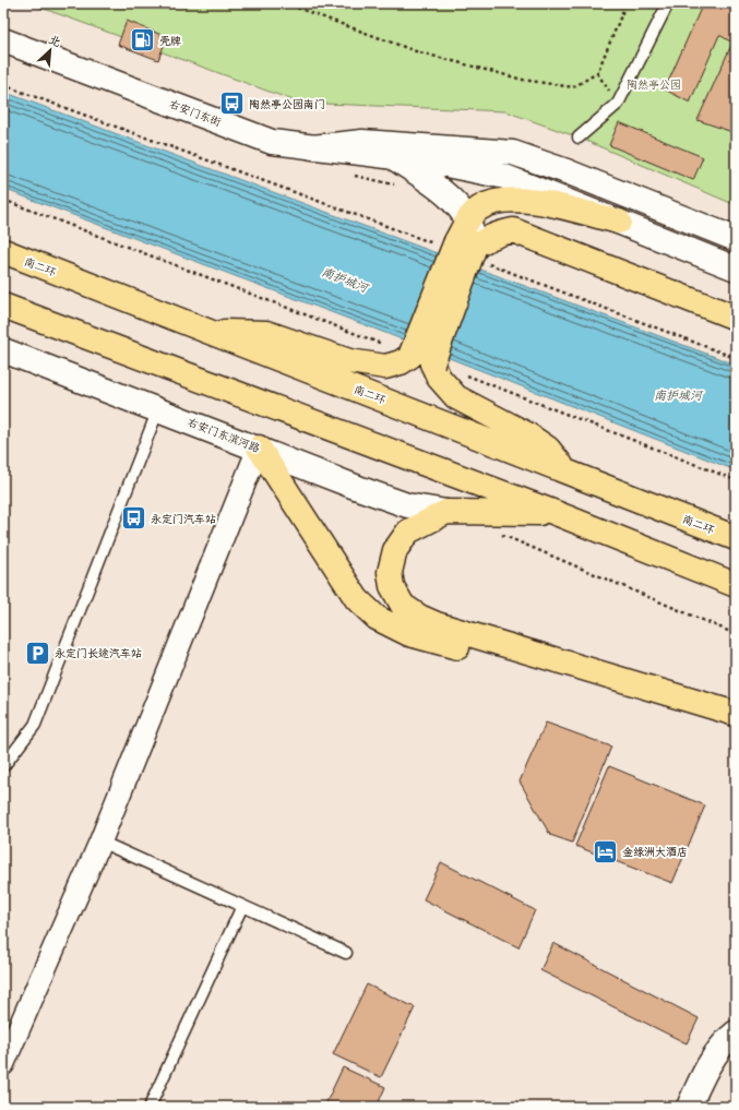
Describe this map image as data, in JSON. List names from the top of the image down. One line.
{"streets":{"highway":["南二环"],"street":["右安门东街","右安门东滨河路"]},"water":["南护城河"],"parks":["陶然亭公园"],"places":{"fuel station":["壳牌"],"bus stop":["陶然亭公园南门","永定门汽车站"],"parking":["永定门长途汽车站"],"hotel":["金绿洲大酒店"]},"north":"top right"}
